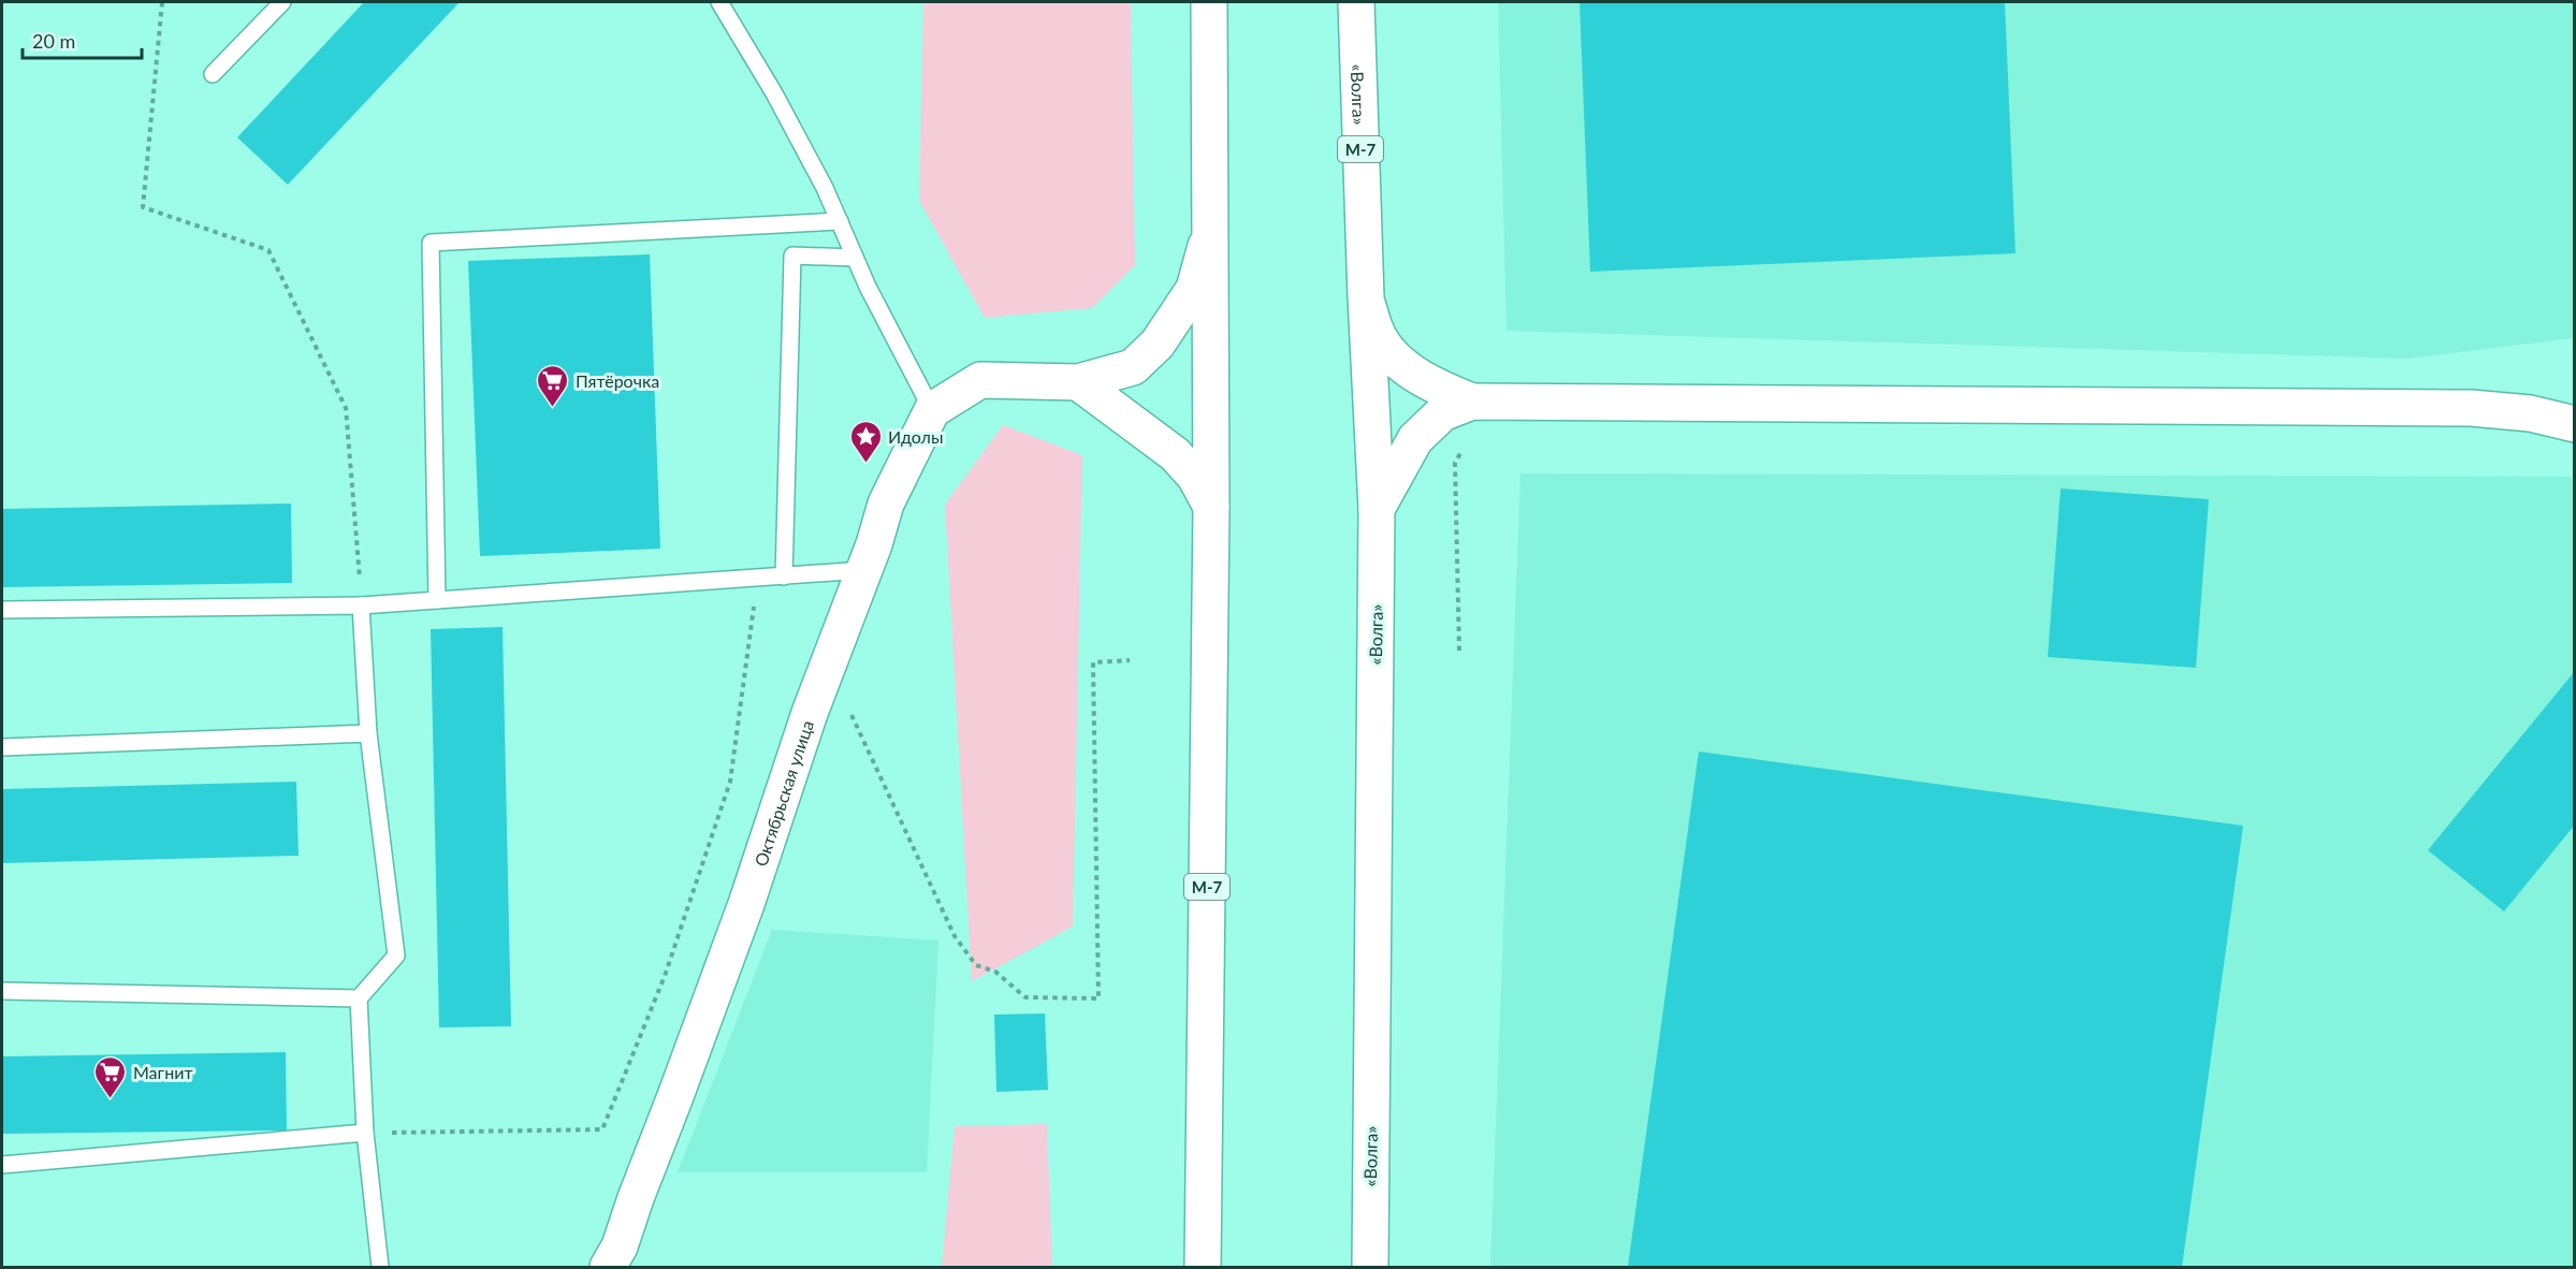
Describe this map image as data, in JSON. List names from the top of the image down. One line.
{"streets":{"main road":["«Волга»","М-7","Октябрьская улица"]},"places":{"supermarket":["Пятёрочка","Магнит"],"place":["Идолы"]},"scale_bar":"20 m"}
